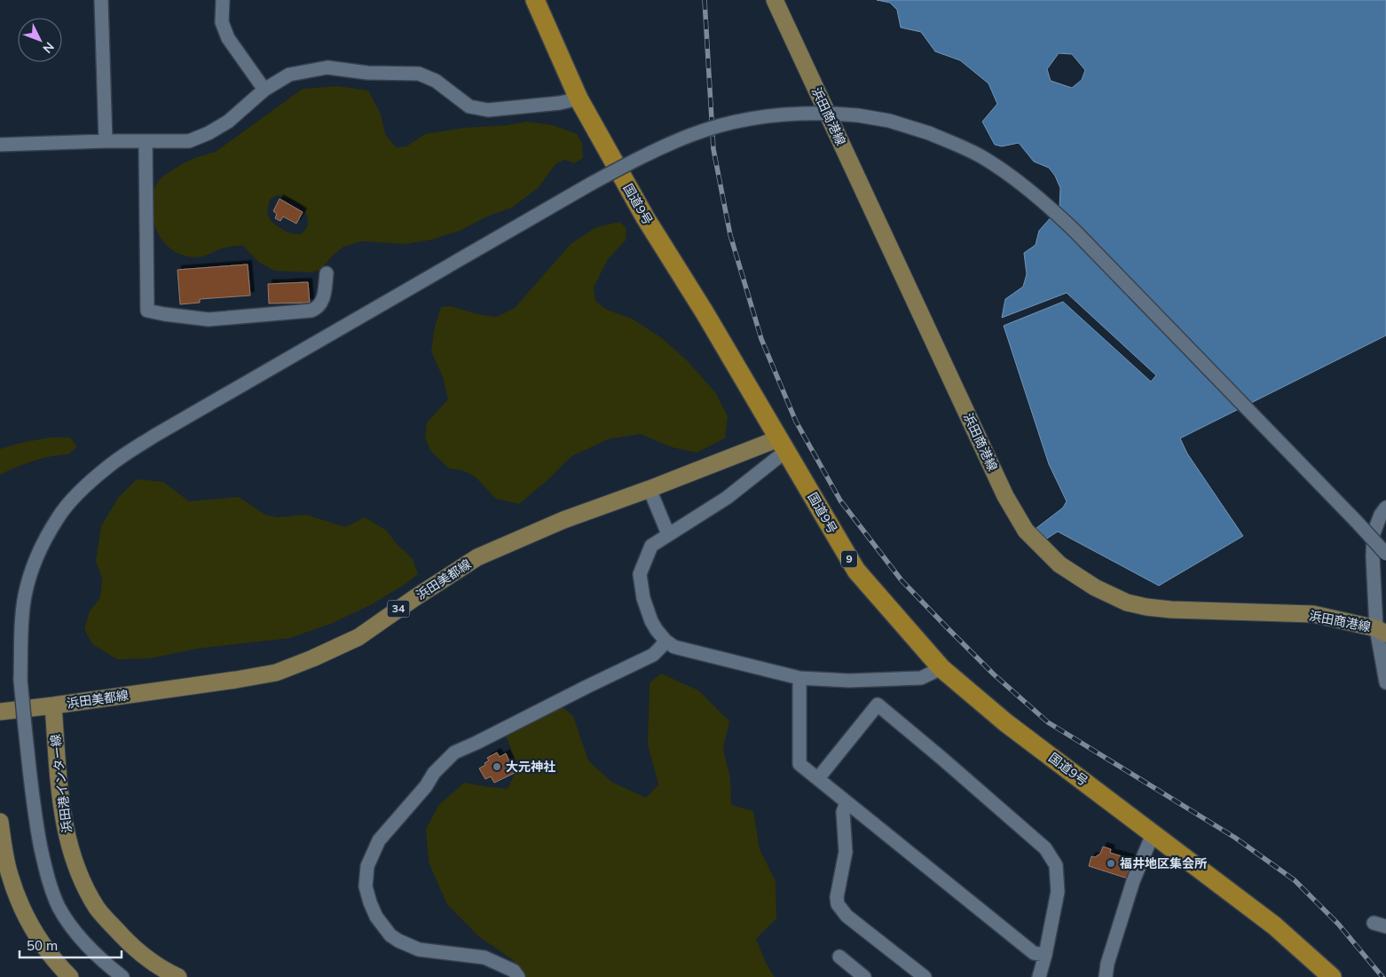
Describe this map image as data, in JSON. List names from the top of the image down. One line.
{"streets":{"highway":["国道9号","9"],"main road":["浜田商港線","浜田美都線","34","浜田港インター線"]},"crossings":[["国道9号","浜田美都線"],["浜田美都線","浜田港インター線"]],"places":["大元神社","福井地区集会所"],"scale_bar":"50 m","north":"bottom right"}
